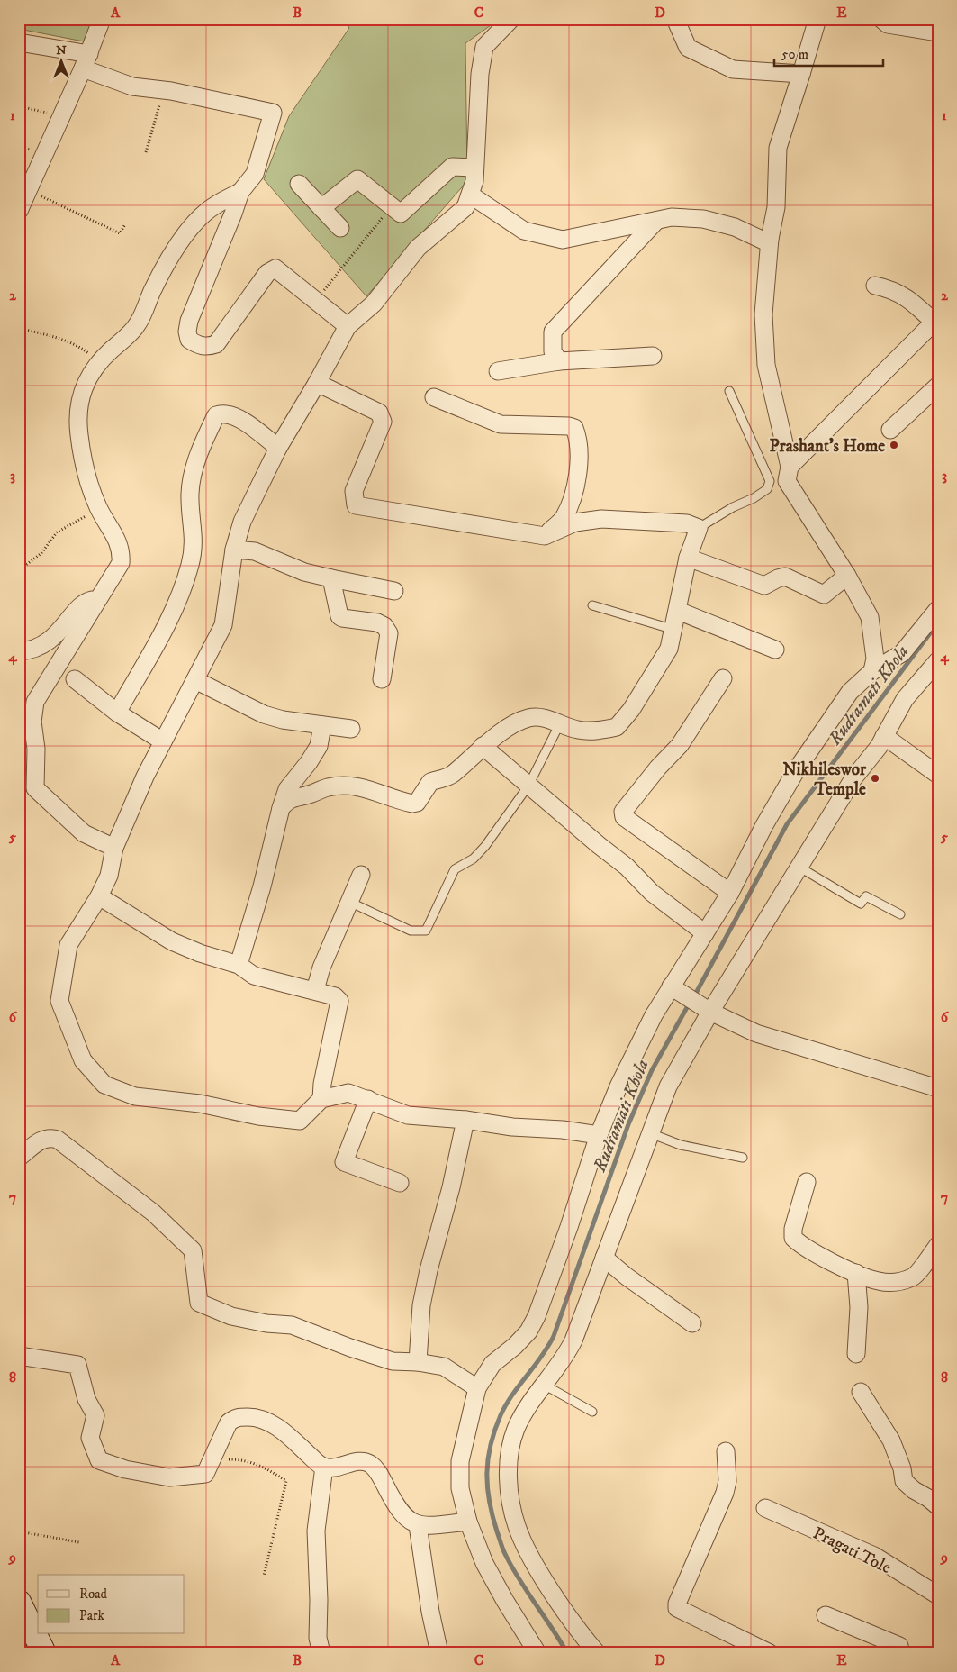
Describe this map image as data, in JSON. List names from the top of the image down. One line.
{"streets":{"street":["Pragati Tole"]},"water":["Rudramati Khola"],"places":["Prashant's Home","Nikhileswor Temple"],"legend":["Road","Park"],"scale_bar":"50 m","north":"top","grid":{"columns":["A","B","C","D","E"],"rows":["1","2","3","4","5","6","7","8","9"]}}
